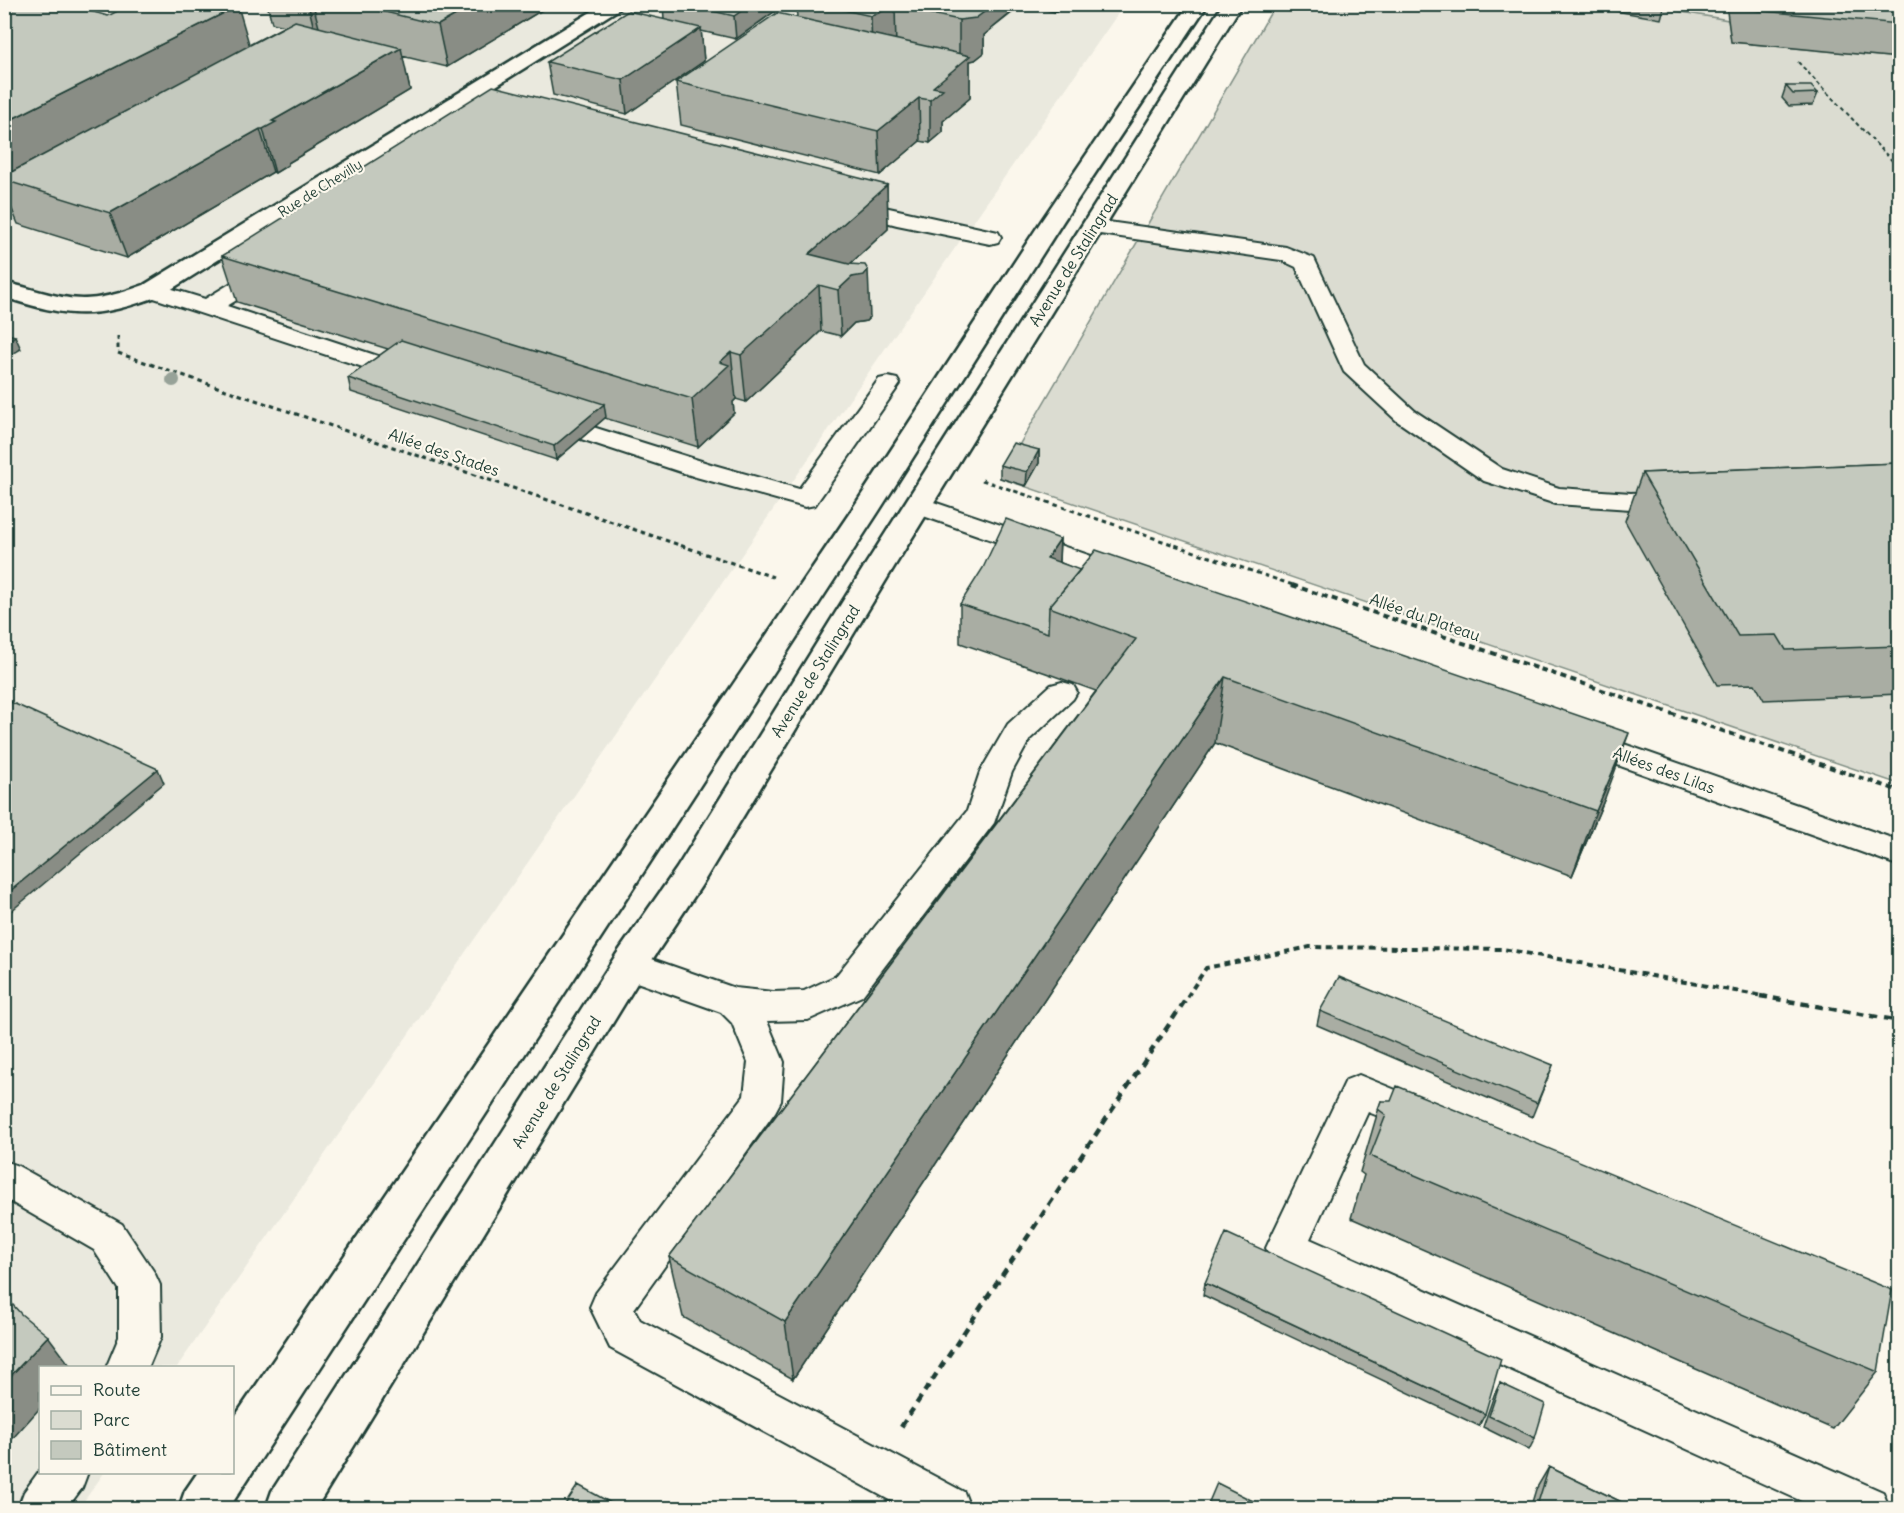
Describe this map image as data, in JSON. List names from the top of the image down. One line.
{"streets":{"main road":["Rue de Chevilly","Avenue de Stalingrad"],"lane":["Allées des Lilas"],"path":["Allée des Stades","Allée du Plateau"]},"crossings":[["Rue de Chevilly","Allée des Stades"],["Avenue de Stalingrad","Allée du Plateau"]],"legend":["Route","Parc","Bâtiment"]}
